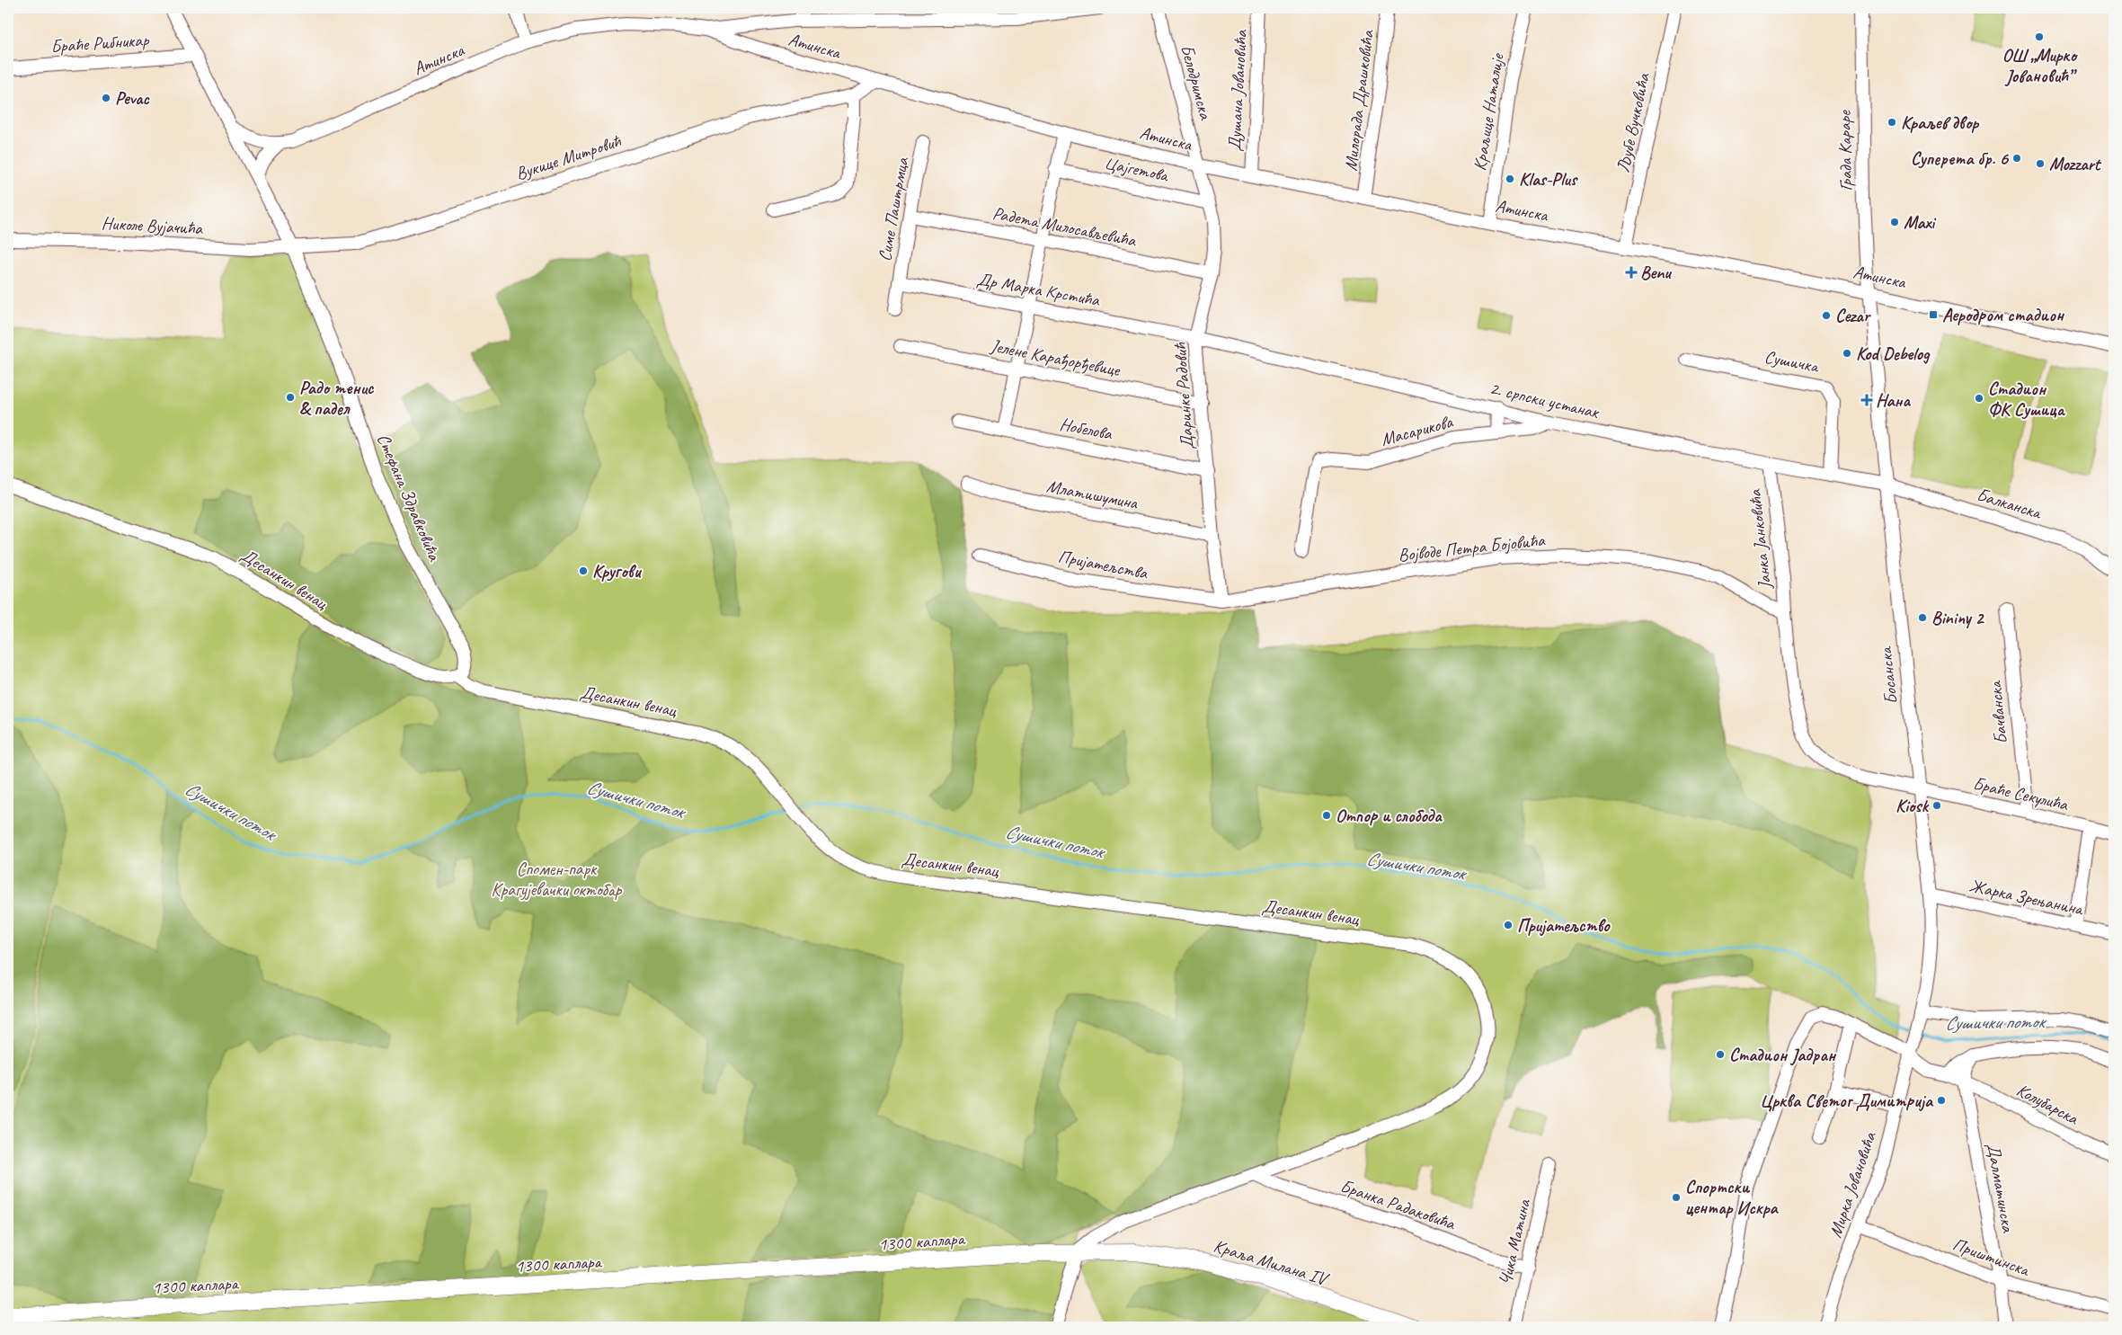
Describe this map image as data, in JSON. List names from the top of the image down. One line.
{"streets":{"main road":["1300 каплара","Краља Милана IV"],"street":["Браће Рибникар","Атинска","Белодримска","Душана Јовановића","Милорада Драшковића","Краљице Наталије","Љубе Вучковића","Града Караре","Вукице Митровић","Цајгетова","Симе Паштрмца","Николе Вујачића","Радета Милосављевића","Др Марка Крстића","Јелене Карађорђевице","Сушичка","Даринке Радовић","2. српски устанак","Нобелова","Масарикова","Млатишумина","Стефана Здравковића","Балканска","Јанка Јанковића","Војводе Петра Бојовића","Пријатељства","Десанкин венац","Босанска","Бачванска","Браће Секулића","Жарка Зрењанина","Колубарска","Мирка Јовановића","Далматинска","Бранка Радаковића","Чика Матина","Приштинска"]},"crossings":[["Браће Рибникар","Стефана Здравковића"],["Атинска","Белодримска"],["Атинска","Душана Јовановића"],["Атинска","Милорада Драшковића"],["Атинска","Краљице Наталије"],["Атинска","Љубе Вучковића"],["Атинска","Града Караре"],["Атинска","Вукице Митровић"],["Атинска","Даринке Радовић"],["Атинска","Стефана Здравковића"],["Атинска","Босанска"],["Белодримска","Даринке Радовић"],["Града Караре","Босанска"],["Вукице Митровић","Николе Вујачића"],["Вукице Митровић","Стефана Здравковића"],["Цајгетова","Даринке Радовић"],["Симе Паштрмца","Радета Милосављевића"],["Симе Паштрмца","Др Марка Крстића"],["Николе Вујачића","Стефана Здравковића"],["Радета Милосављевића","Даринке Радовић"],["Др Марка Крстића","Даринке Радовић"],["Др Марка Крстића","2. српски устанак"],["Јелене Карађорђевице","Даринке Радовић"],["Сушичка","2. српски устанак"],["Даринке Радовић","2. српски устанак"],["Даринке Радовић","Нобелова"],["Даринке Радовић","Млатишумина"],["Даринке Радовић","Војводе Петра Бојовића"],["Даринке Радовић","Пријатељства"],["2. српски устанак","Масарикова"],["2. српски устанак","Балканска"],["2. српски устанак","Јанка Јанковића"],["2. српски устанак","Босанска"],["Стефана Здравковића","Десанкин венац"],["Балканска","Босанска"],["Јанка Јанковића","Војводе Петра Бојовића"],["Војводе Петра Бојовића","Пријатељства"],["Десанкин венац","Бранка Радаковића"],["Десанкин венац","1300 каплара"],["Босанска","Браће Секулића"],["Босанска","Жарка Зрењанина"],["Босанска","Колубарска"],["Босанска","Мирка Јовановића"],["Бачванска","Браће Секулића"],["Колубарска","Мирка Јовановића"],["Колубарска","Далматинска"],["Мирка Јовановића","Приштинска"],["Далматинска","Приштинска"],["Бранка Радаковића","Чика Матина"],["1300 каплара","Краља Милана IV"]],"water":["Сушички поток"],"parks":["Спомен-парк Крагујевачки октобар"],"places":{"other":["ОШ „Мирко Јовановић”","Pevac","Краљев двор","Суперета бр. 6","Mozzart","Klas-Plus","Maxi","Cezar","Kod Debelog","Радо тенис & падел","Стадион ФК Сушица","Кругови","Bininy 2","Kiosk","Отпор и слобода","Пријатељство","Стадион Јадран","Црква Светог Димитрија","Спортски центар Искра"],"health":["Benu","Нана"],"transit":["Аеродром стадион"]}}
